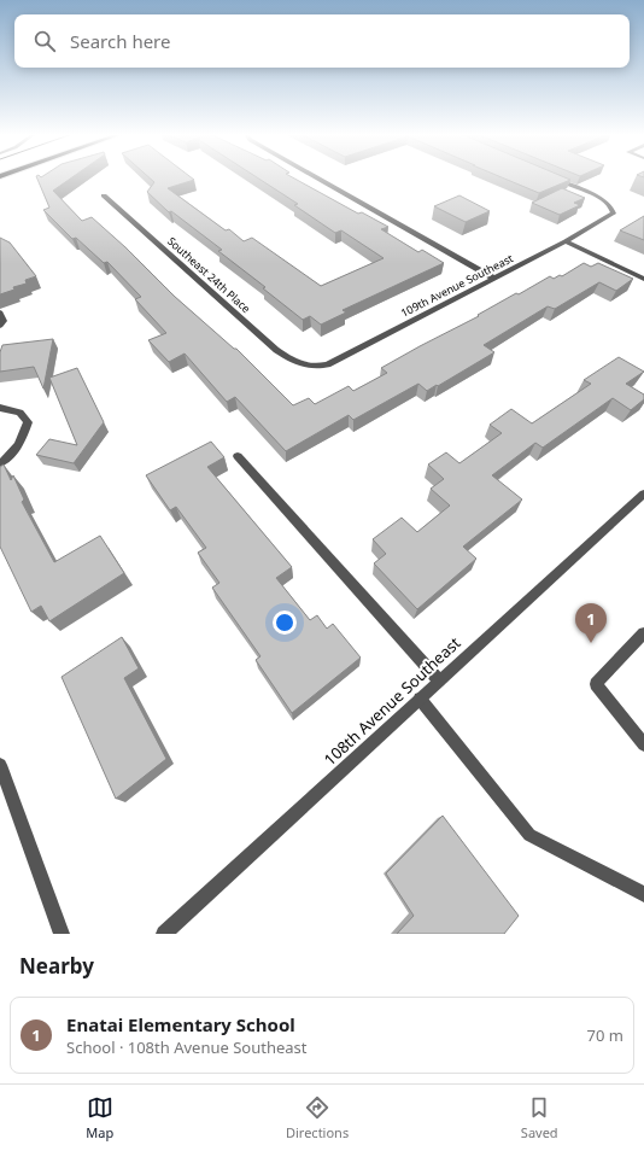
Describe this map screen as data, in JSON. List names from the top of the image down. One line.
{"streets":{"street":["Southeast 24th Place","109th Avenue Southeast","108th Avenue Southeast"]},"crossings":[["Southeast 24th Place","109th Avenue Southeast"]],"page":{"search":"Search here","pins":"1","heading":"Nearby","list":[{"mark":"1","name":"Enatai Elementary School","note":"School · 108th Avenue Southeast","value":"70 m"}],"nav":["Map","Directions","Saved"]}}
